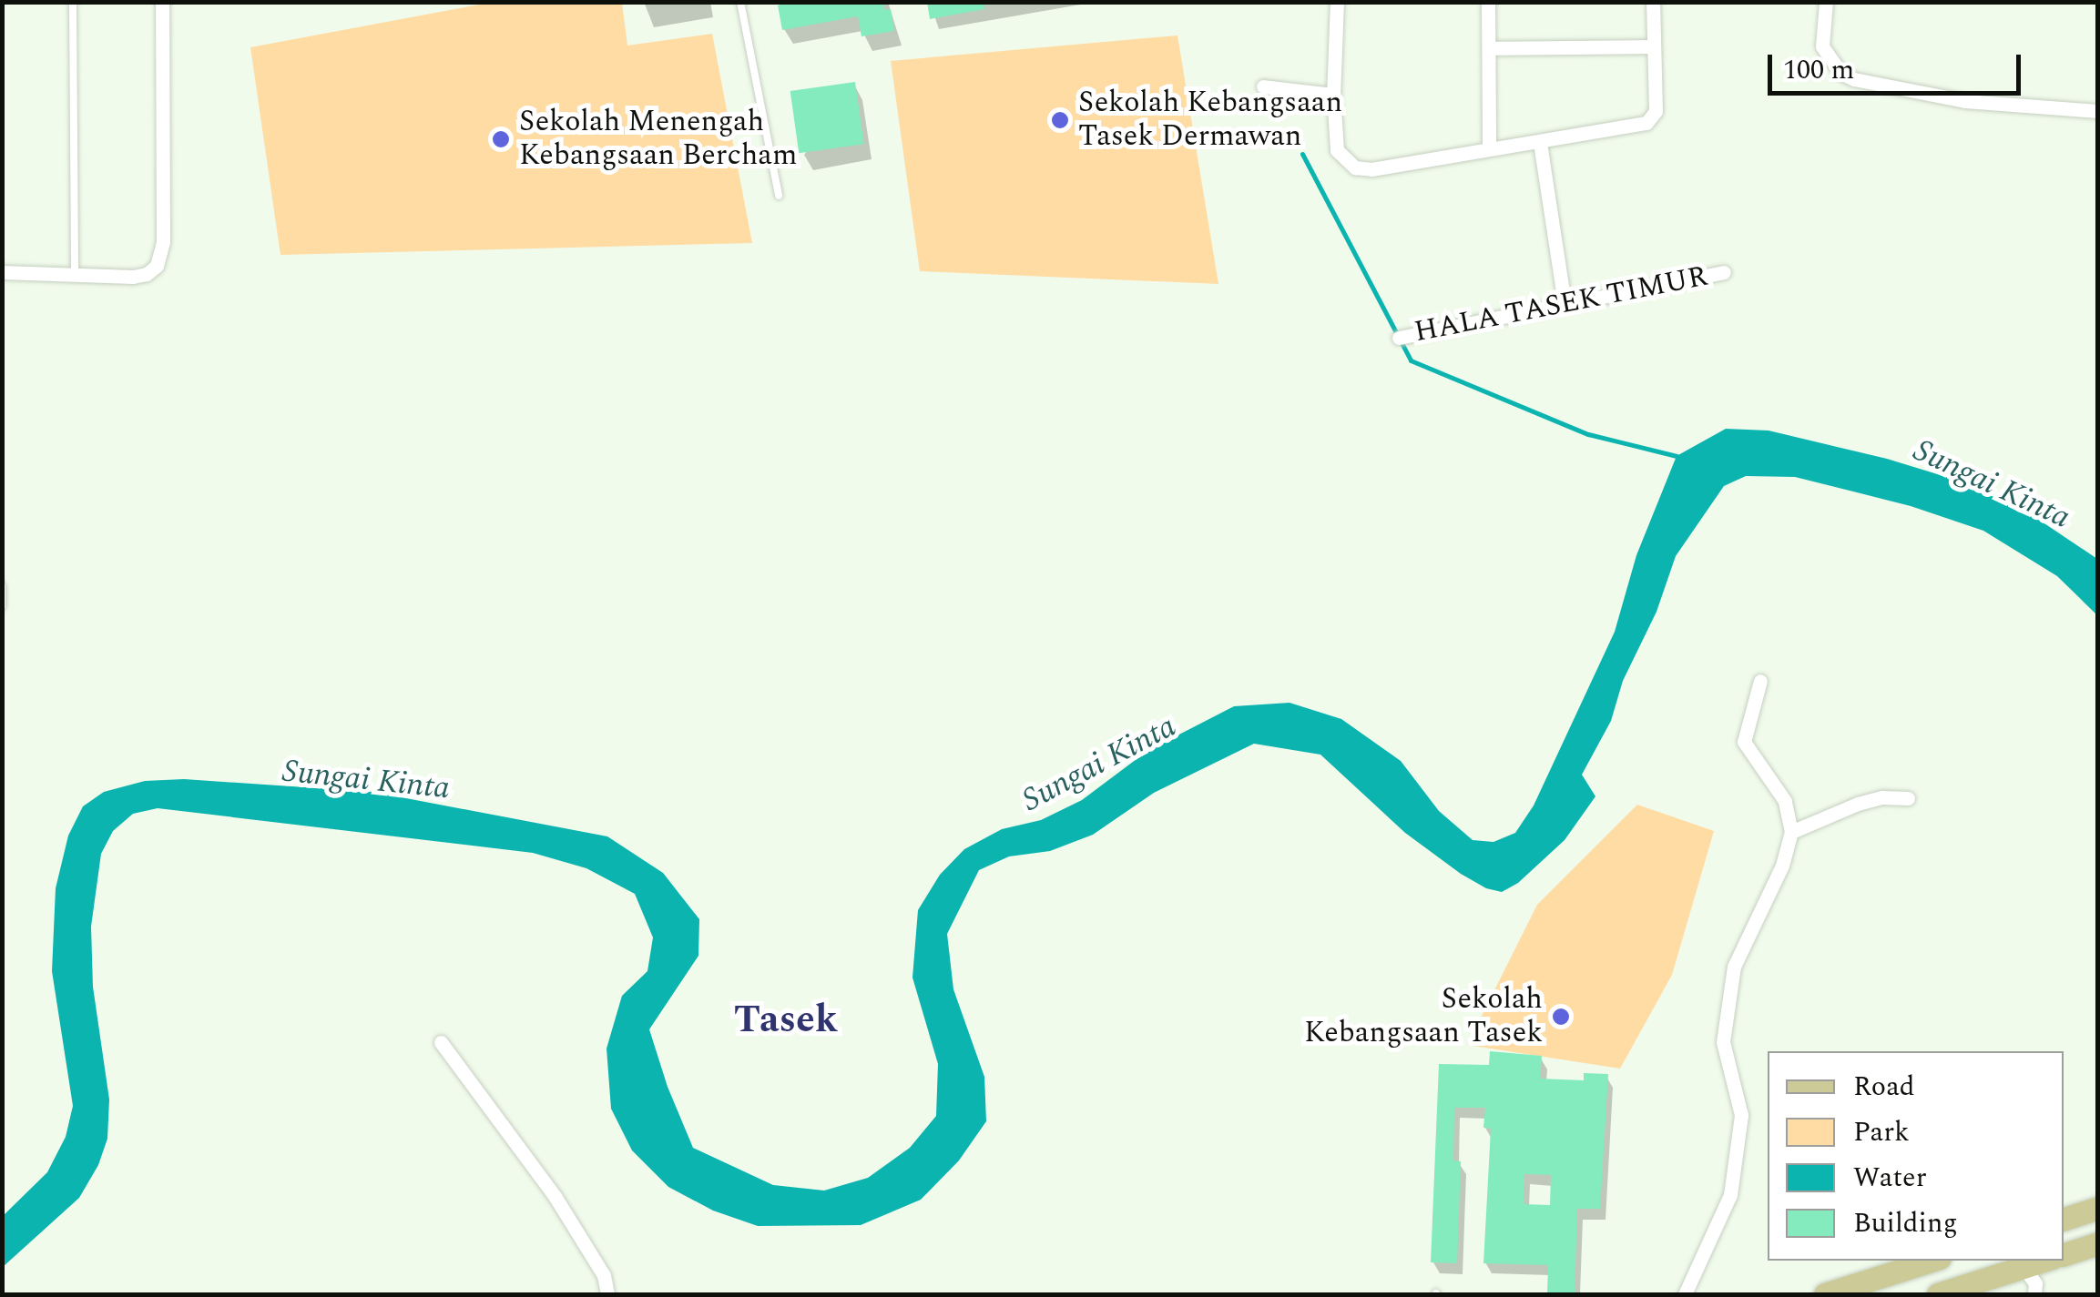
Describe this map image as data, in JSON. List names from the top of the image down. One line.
{"streets":{"street":["HALA TASEK TIMUR"]},"districts":["Tasek"],"water":["Sungai Kinta"],"places":["Sekolah Kebangsaan Tasek Dermawan","Sekolah Menengah Kebangsaan Bercham","Sekolah Kebangsaan Tasek"],"legend":["Road","Park","Water","Building"],"scale_bar":"100 m"}
